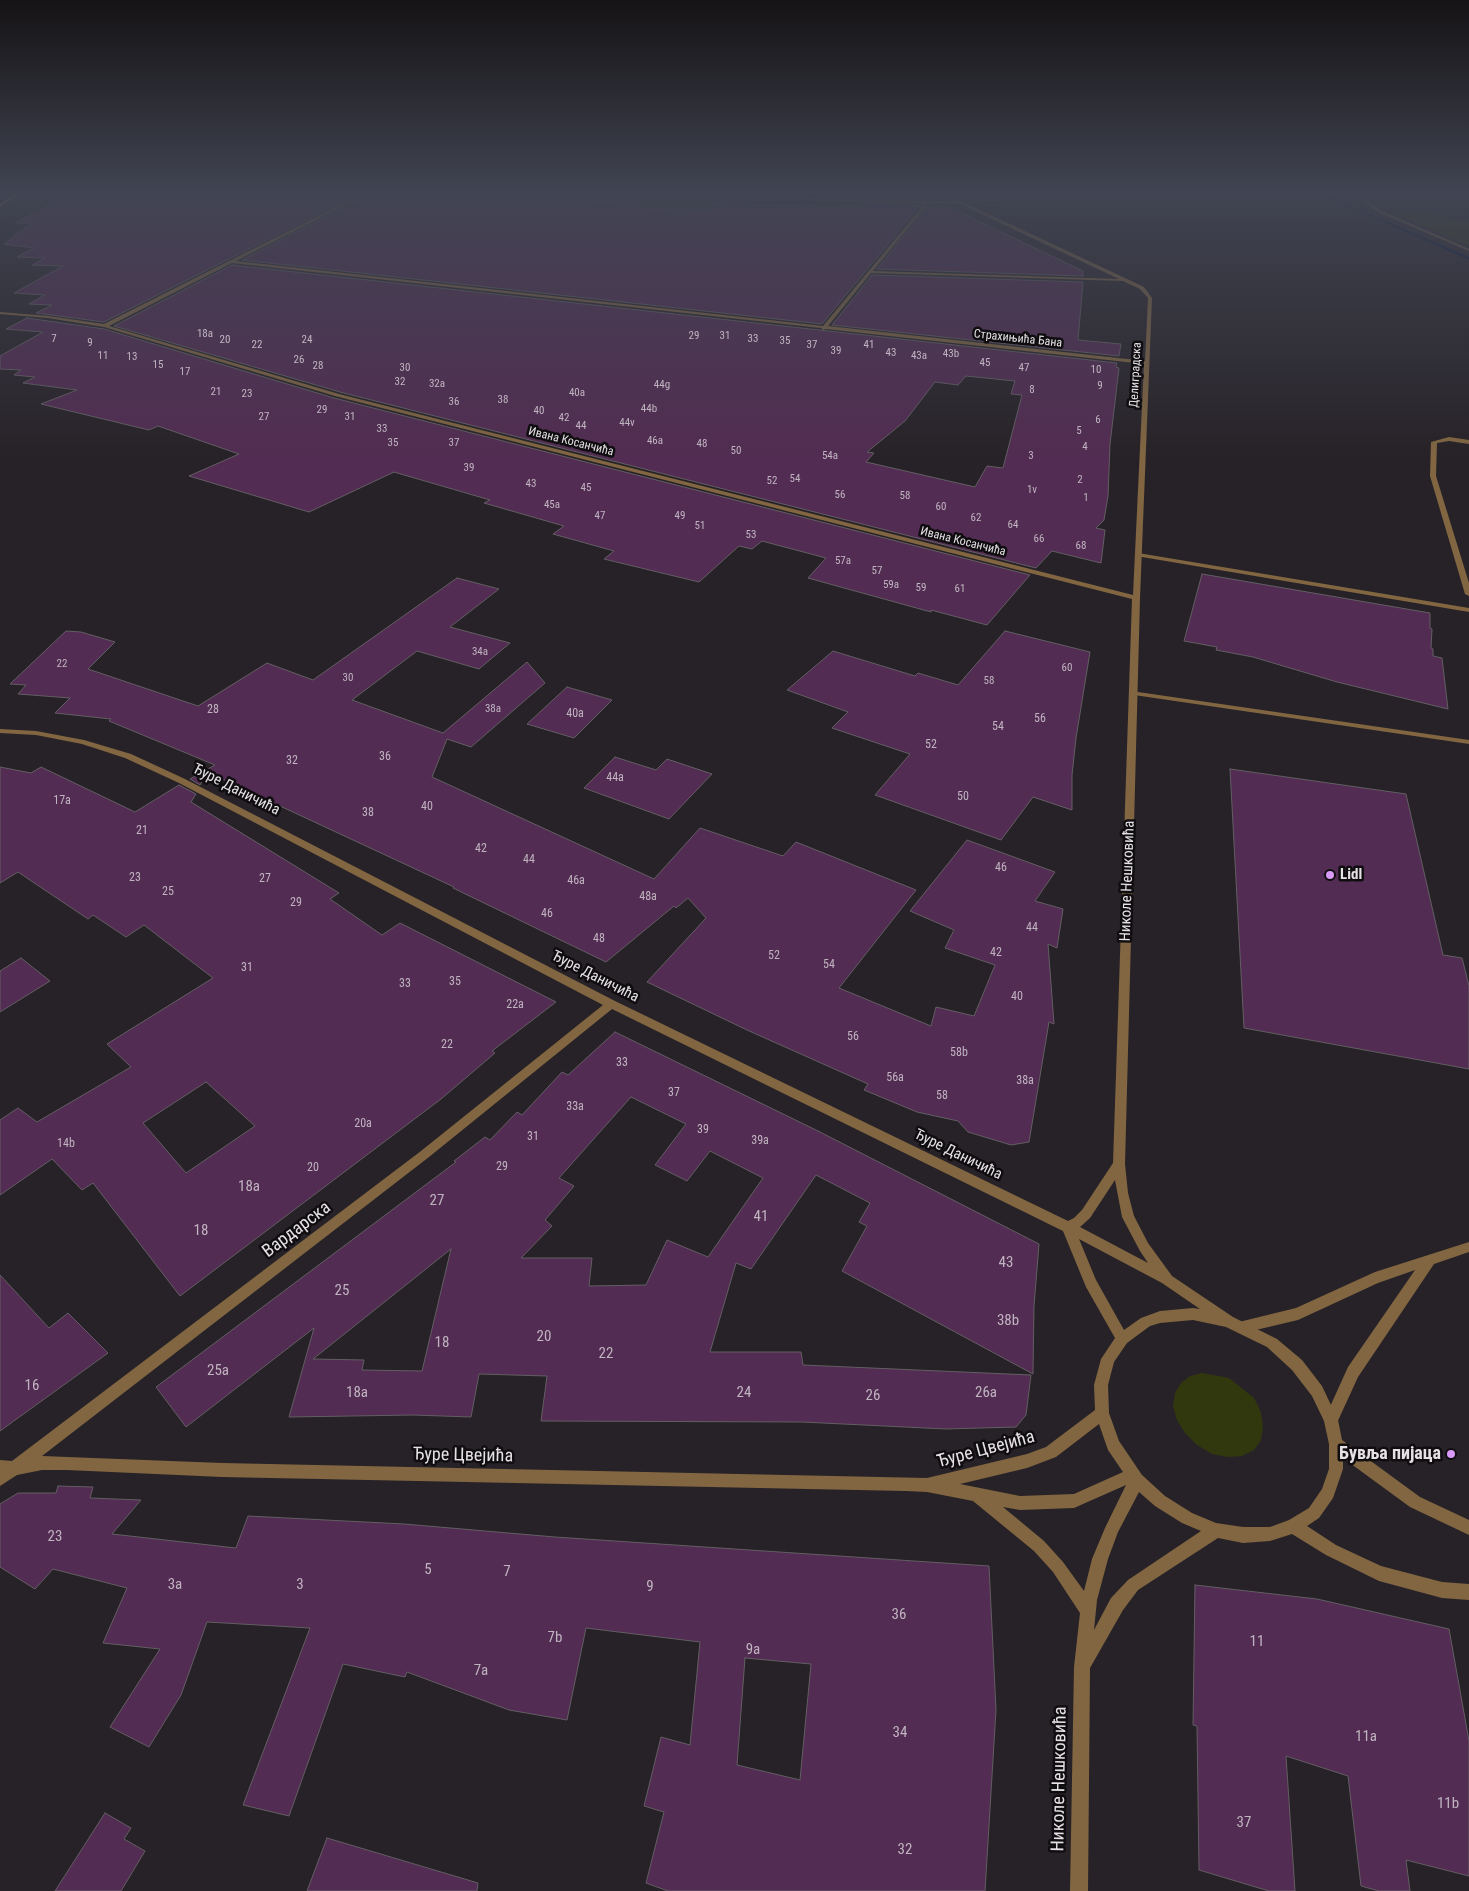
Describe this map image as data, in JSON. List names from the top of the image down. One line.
{"streets":{"street":["Страхињића Бана","Делиградска","Ивана Косанчића","Ђуре Даничића","Николе Нешковића","Вардарска","Ђуре Цвејића"]},"crossings":[["Страхињића Бана","Делиградска"],["Делиградска","Ивана Косанчића"],["Делиградска","Николе Нешковића"],["Ивана Косанчића","Николе Нешковића"],["Ђуре Даничића","Николе Нешковића"],["Ђуре Даничића","Вардарска"],["Николе Нешковића","Ђуре Цвејића"],["Вардарска","Ђуре Цвејића"]],"places":["Lidl","Бувља пијаца"],"house_numbers":["18a","29","31","7","33","20","24","35","9","22","37","41","39","43","43b","11","43a","13","26","45","15","28","30","47","10","17","32","32a","44g","9","8","21","40a","23","38","36","44b","29","40","27","31","42","6","44v","44","33","5","46a","35","37","48","4","50","54a","3","39","54","2","52","43","45","1v","56","58","1","45a","60","47","49","62","64","51","53","66","68","57a","57","59a","59","61","34a","22","60","30","58","38a","28","40a","56","54","52","36","32","44a","50","17a","40","38","21","42","44","46","23","27","46a","25","48a","29","46","44","48","42","52","54","31","35","33","40","22a","56","22","58b","33","56a","38a","37","58","33a","20a","39","31","39a","14b","29","20","18a","27","41","18","43","25","38b","20","18","22","25a","16","18a","24","26a","26","23","5","7","3a","3","9","36","7b","11","9a","7a","34","11a","11b","37","32"]}
